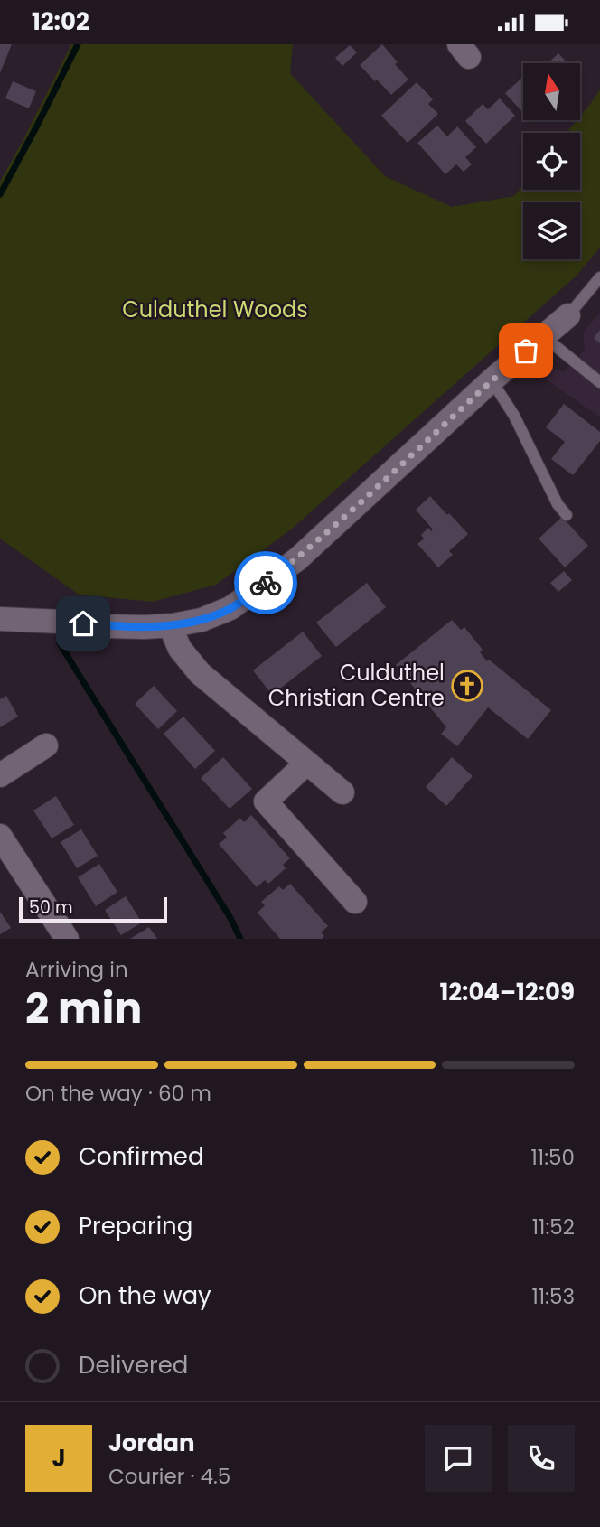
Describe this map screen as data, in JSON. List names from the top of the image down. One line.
{"parks":["Culduthel Woods"],"places":{"church":["Culduthel Christian Centre"]},"scale_bar":"50 m","north":"top","page":{"status":"12:02","scale":"50 m","heading":["2 min","Arriving in","12:04–12:09"],"panel":["Jordan","Courier · 4.5"],"bar":"On the way · 60 m","list":[["Confirmed","11:50"],["Preparing","11:52"],["On the way","11:53"],"Delivered"],"round":"J"}}
